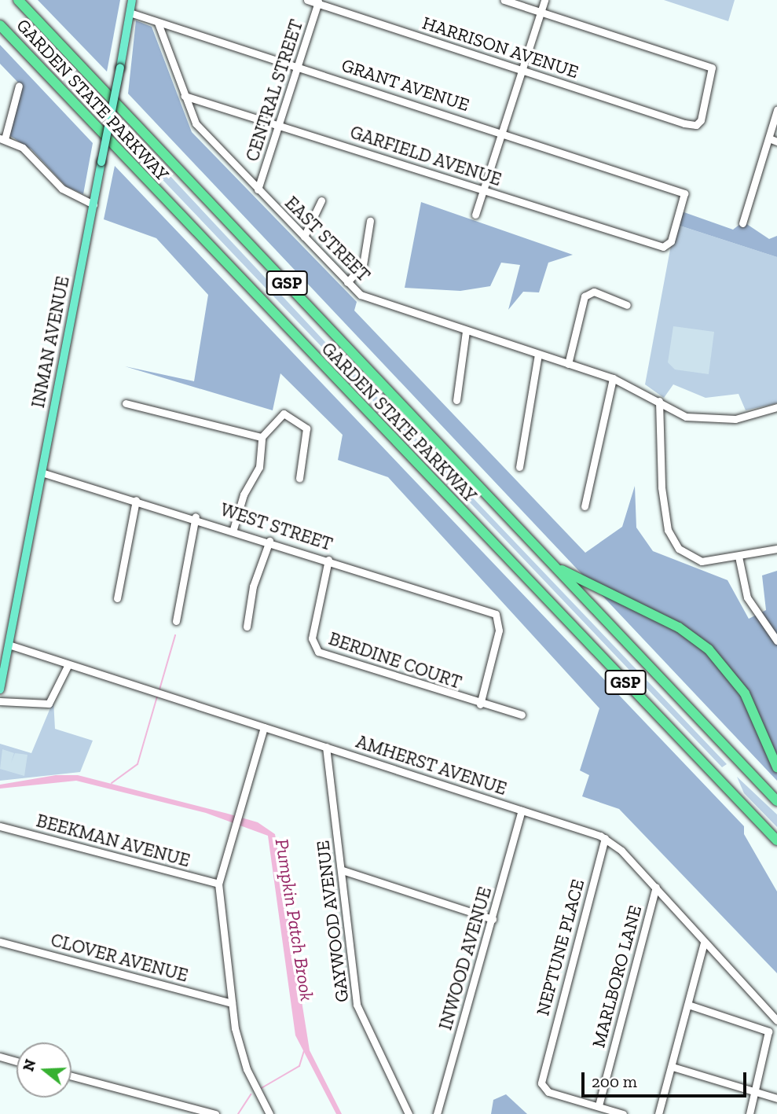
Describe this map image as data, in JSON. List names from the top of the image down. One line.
{"streets":{"highway":["GARDEN STATE PARKWAY","GSP"],"main road":["INMAN AVENUE"],"street":["HARRISON AVENUE","GRANT AVENUE","CENTRAL STREET","GARFIELD AVENUE","EAST STREET","WEST STREET","BERDINE COURT","AMHERST AVENUE","BEEKMAN AVENUE","GAYWOOD AVENUE","NEPTUNE PLACE","CLOVER AVENUE","INWOOD AVENUE","MARLBORO LANE"]},"crossings":[["HARRISON AVENUE","CENTRAL STREET"],["GRANT AVENUE","CENTRAL STREET"],["GRANT AVENUE","GARFIELD AVENUE"],["GRANT AVENUE","EAST STREET"],["GRANT AVENUE","INMAN AVENUE"],["CENTRAL STREET","GARFIELD AVENUE"],["CENTRAL STREET","EAST STREET"],["GARFIELD AVENUE","EAST STREET"],["INMAN AVENUE","WEST STREET"],["INMAN AVENUE","AMHERST AVENUE"],["WEST STREET","BERDINE COURT"],["AMHERST AVENUE","GAYWOOD AVENUE"],["AMHERST AVENUE","NEPTUNE PLACE"],["AMHERST AVENUE","INWOOD AVENUE"],["AMHERST AVENUE","MARLBORO LANE"],["NEPTUNE PLACE","MARLBORO LANE"]],"water":["Pumpkin Patch Brook"],"scale_bar":"200 m","north":"left"}
